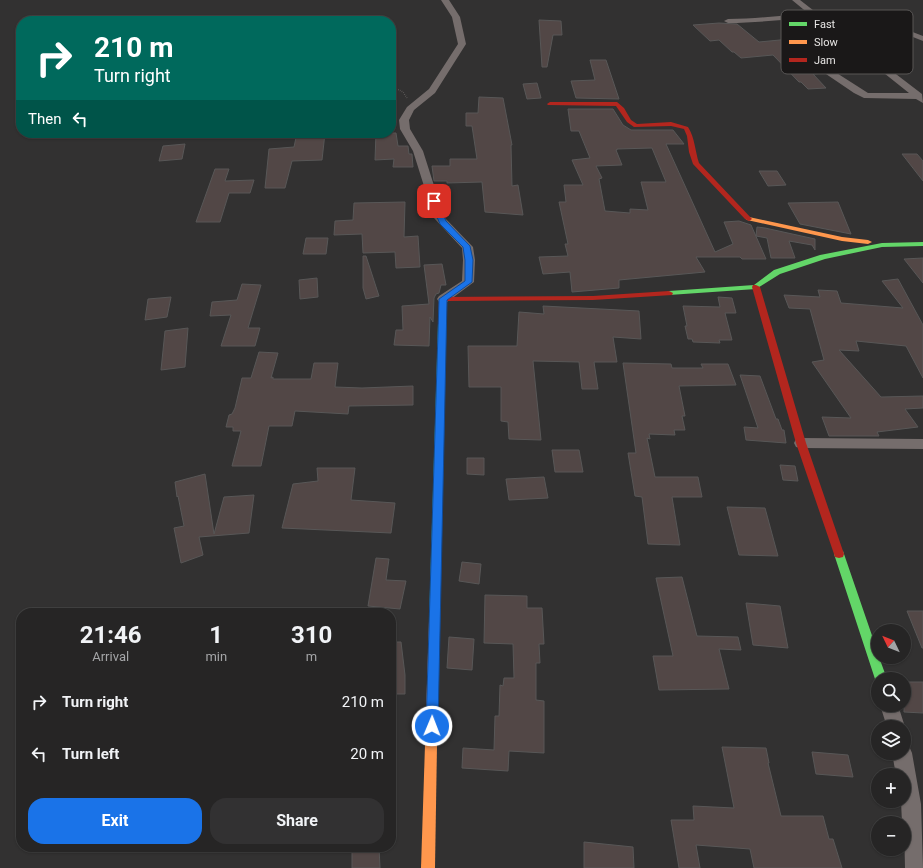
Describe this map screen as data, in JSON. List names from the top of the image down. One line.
{"legend":["Fast","Slow","Jam"],"north":"top left","page":{"turn":["210 m","Turn right"],"then":"Then","eta":["21:46","Arrival","1","min","310","m"],"map_buttons":["+","−"],"list":[{"name":"Turn right","value":"210 m"},{"name":"Turn left","value":"20 m"}],"buttons":["Exit","Share"]}}
